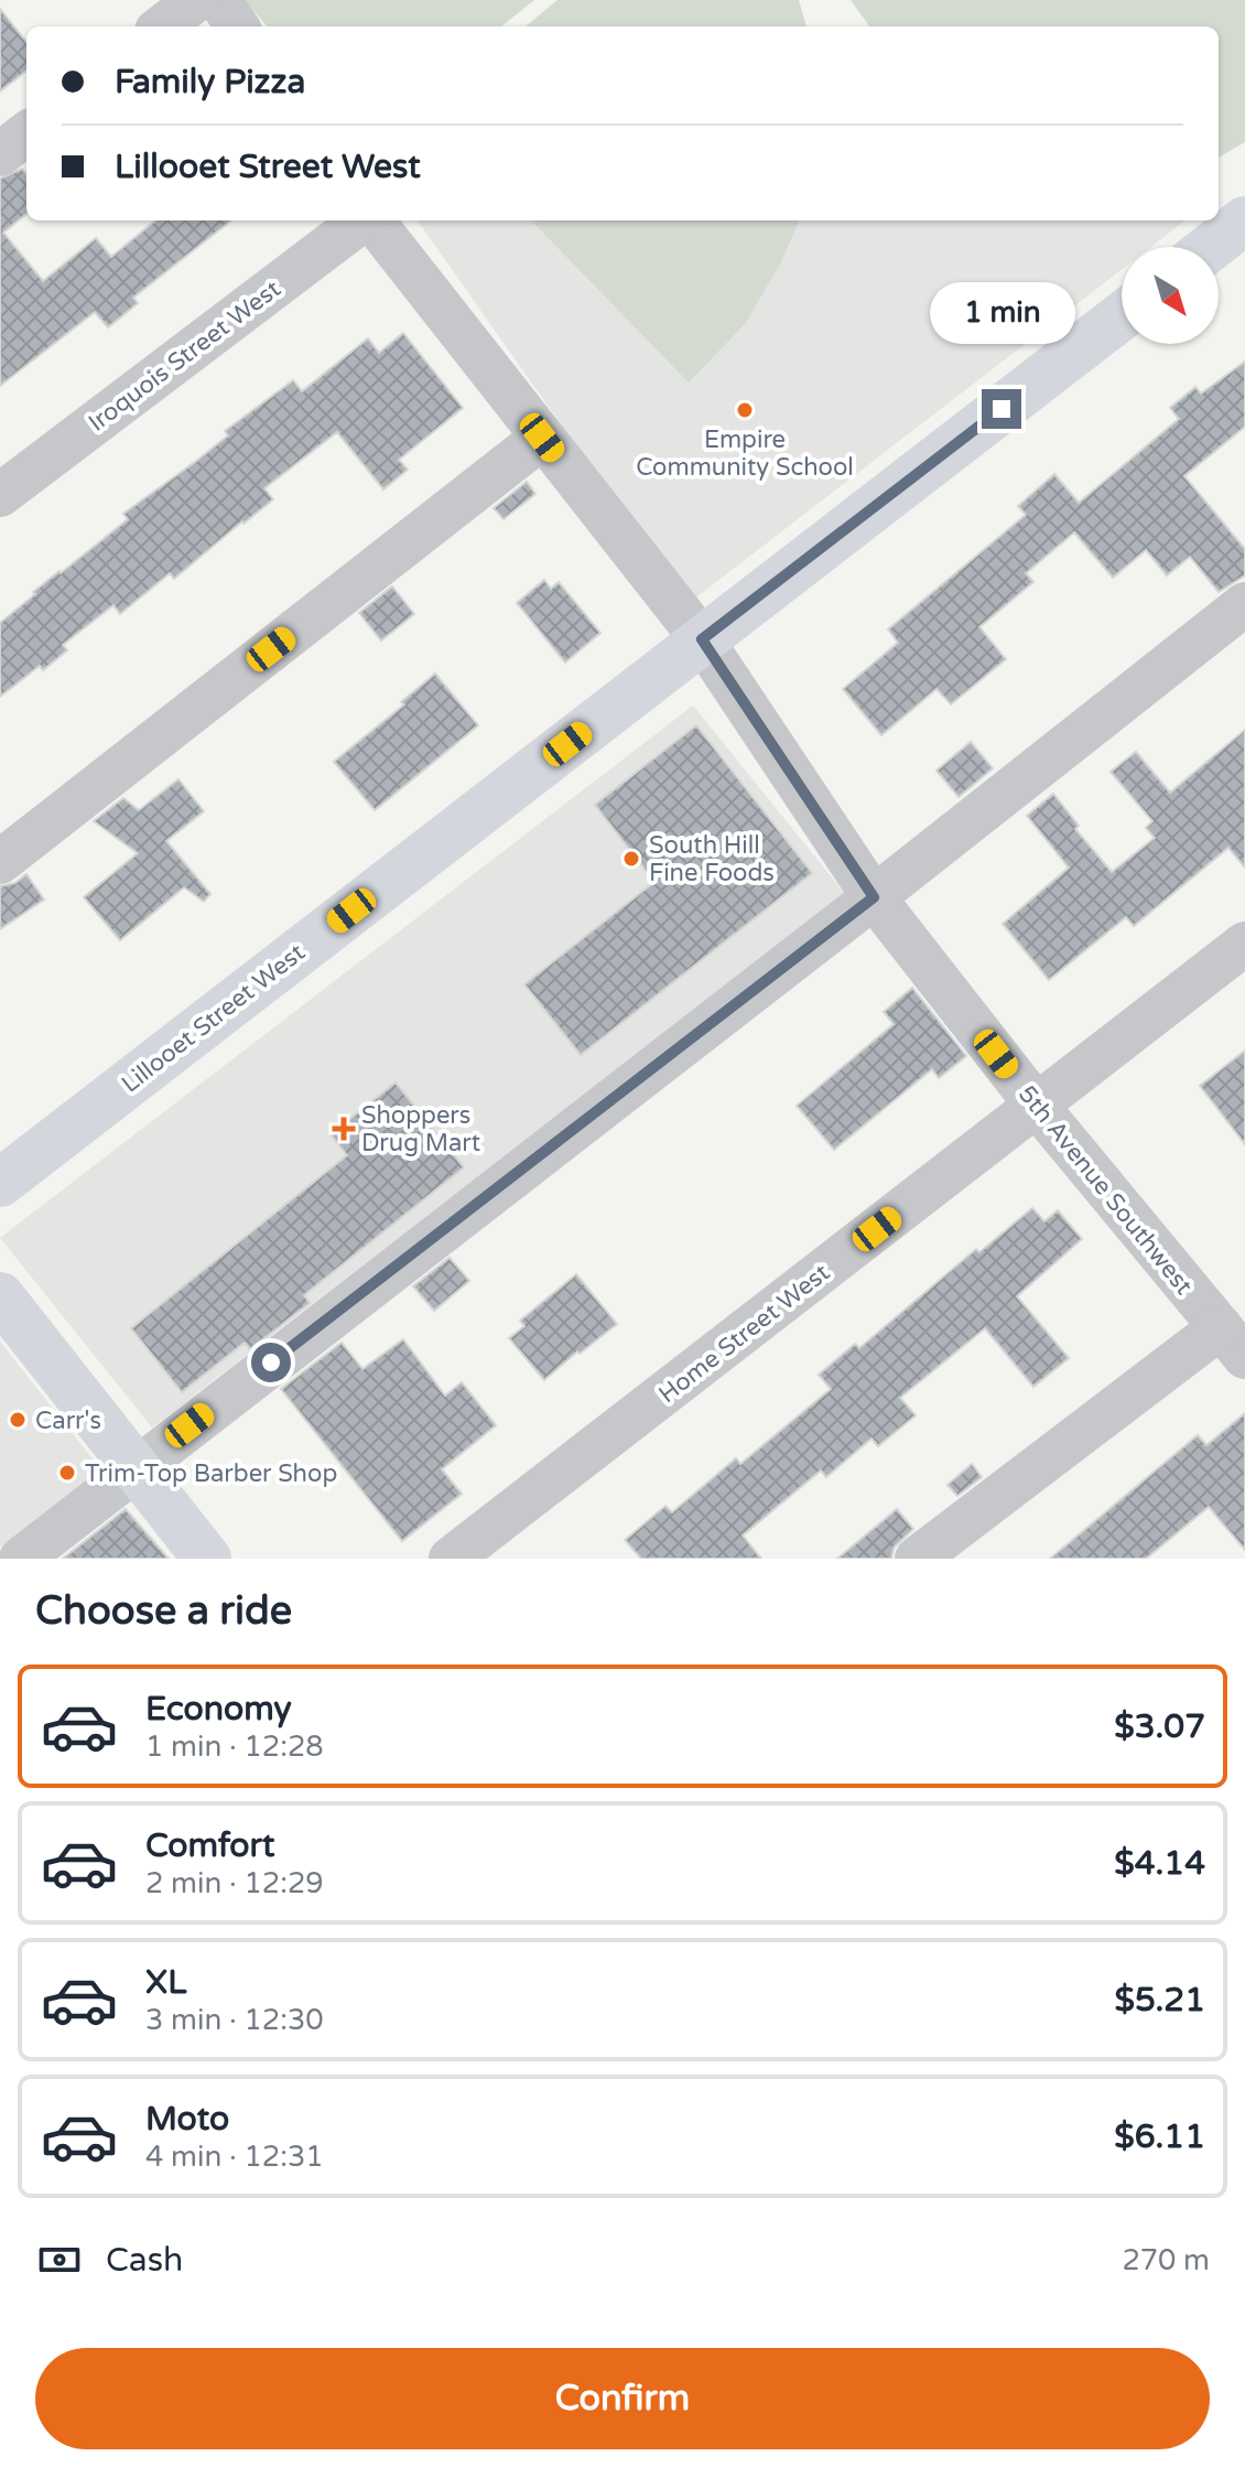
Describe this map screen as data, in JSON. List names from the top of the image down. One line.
{"streets":{"main road":["Lillooet Street West"],"street":["Iroquois Street West","5th Avenue Southwest","Home Street West"]},"crossings":[["Lillooet Street West","5th Avenue Southwest"],["5th Avenue Southwest","Home Street West"]],"places":{"other":["Empire Community School","South Hill Fine Foods","Carr's","Trim-Top Barber Shop"],"health":["Shoppers Drug Mart"]},"north":"bottom right","page":{"banner":["Family Pizza","Lillooet Street West"],"bubble":"1 min","heading":"Choose a ride","list":[{"name":"Economy","note":"1 min · 12:28","value":"$3.07"},{"name":"Comfort","note":"2 min · 12:29","value":"$4.14"},{"name":"XL","note":"3 min · 12:30","value":"$5.21"},{"name":"Moto","note":"4 min · 12:31","value":"$6.11"}],"pay":["Cash","270 m"],"buttons":"Confirm"}}
